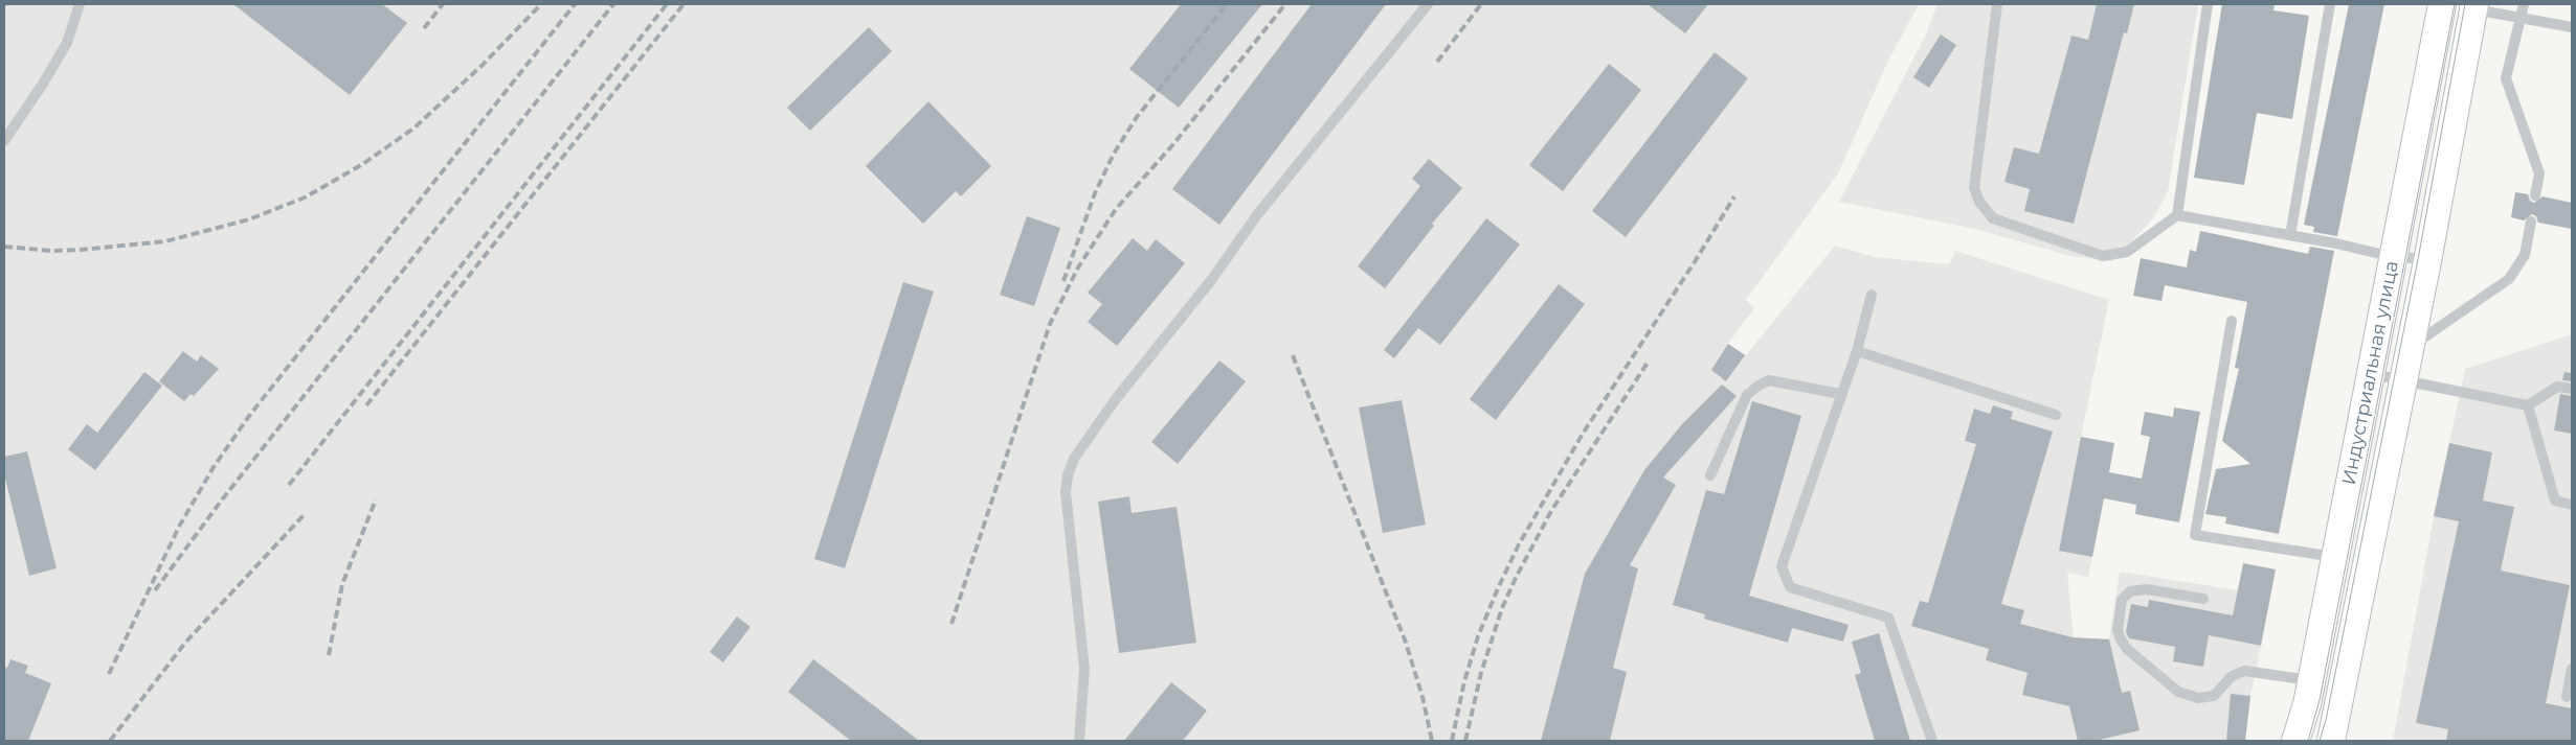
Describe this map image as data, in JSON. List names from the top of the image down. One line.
{"streets":{"main road":["Индустриальная улица"]}}
